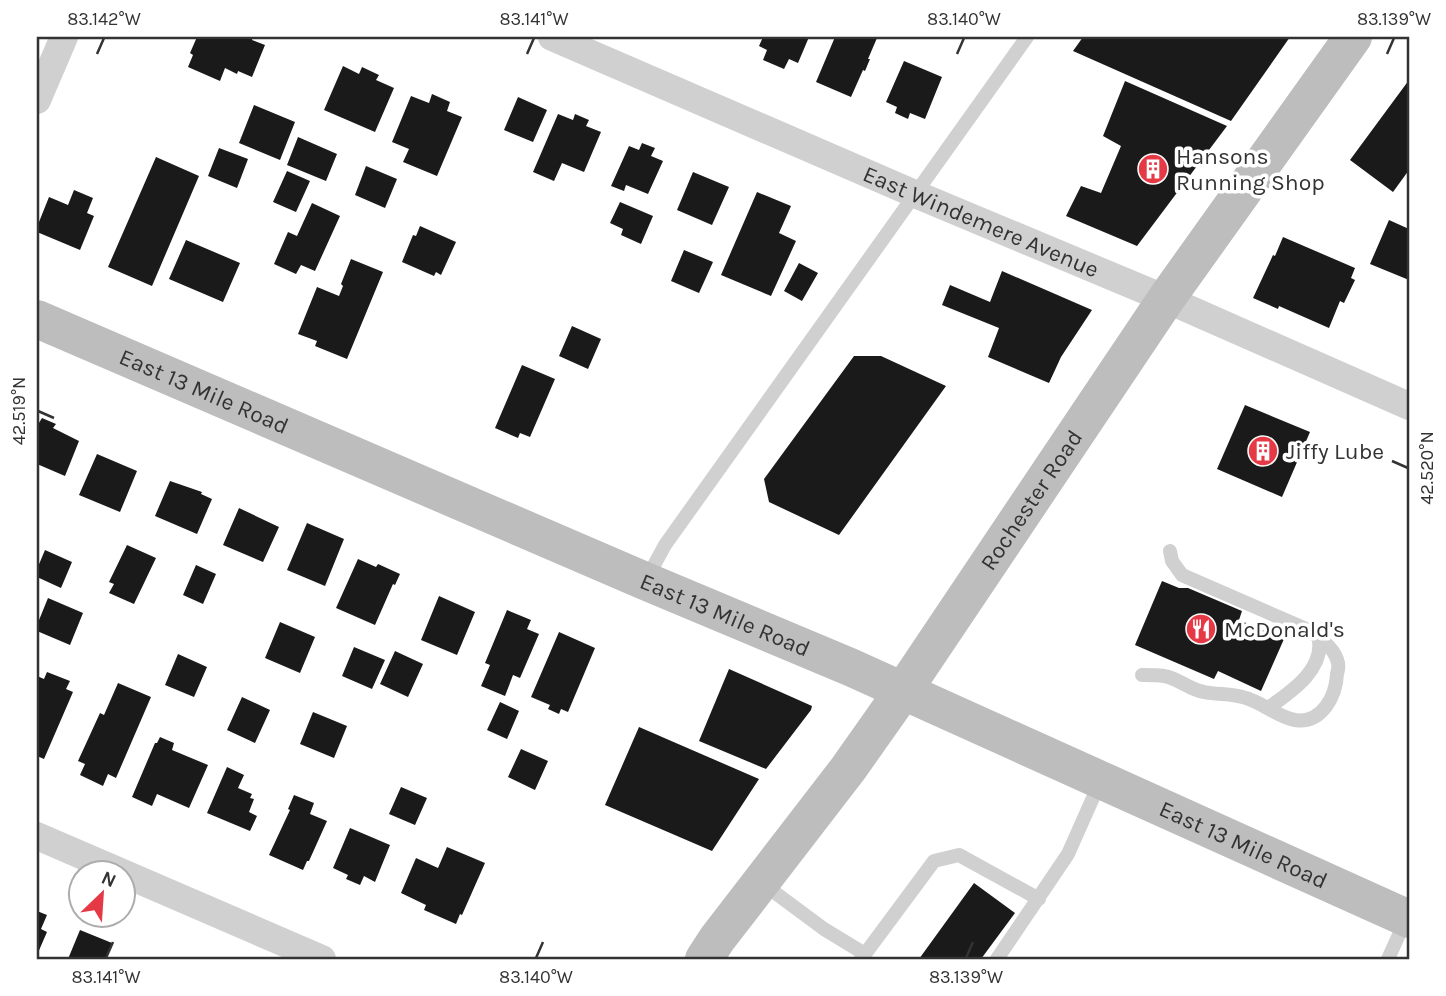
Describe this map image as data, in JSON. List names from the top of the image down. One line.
{"streets":{"main road":["East 13 Mile Road","Rochester Road"],"street":["East Windemere Avenue"]},"crossings":[["East Windemere Avenue","Rochester Road"],["East 13 Mile Road","Rochester Road"]],"places":{"building":["Hansons Running Shop","Jiffy Lube"],"restaurant":["McDonald's"]},"north":"top right","coordinates":["83.142°W","83.141°W","83.140°W","83.139°W","42.519°N","42.520°N"]}
